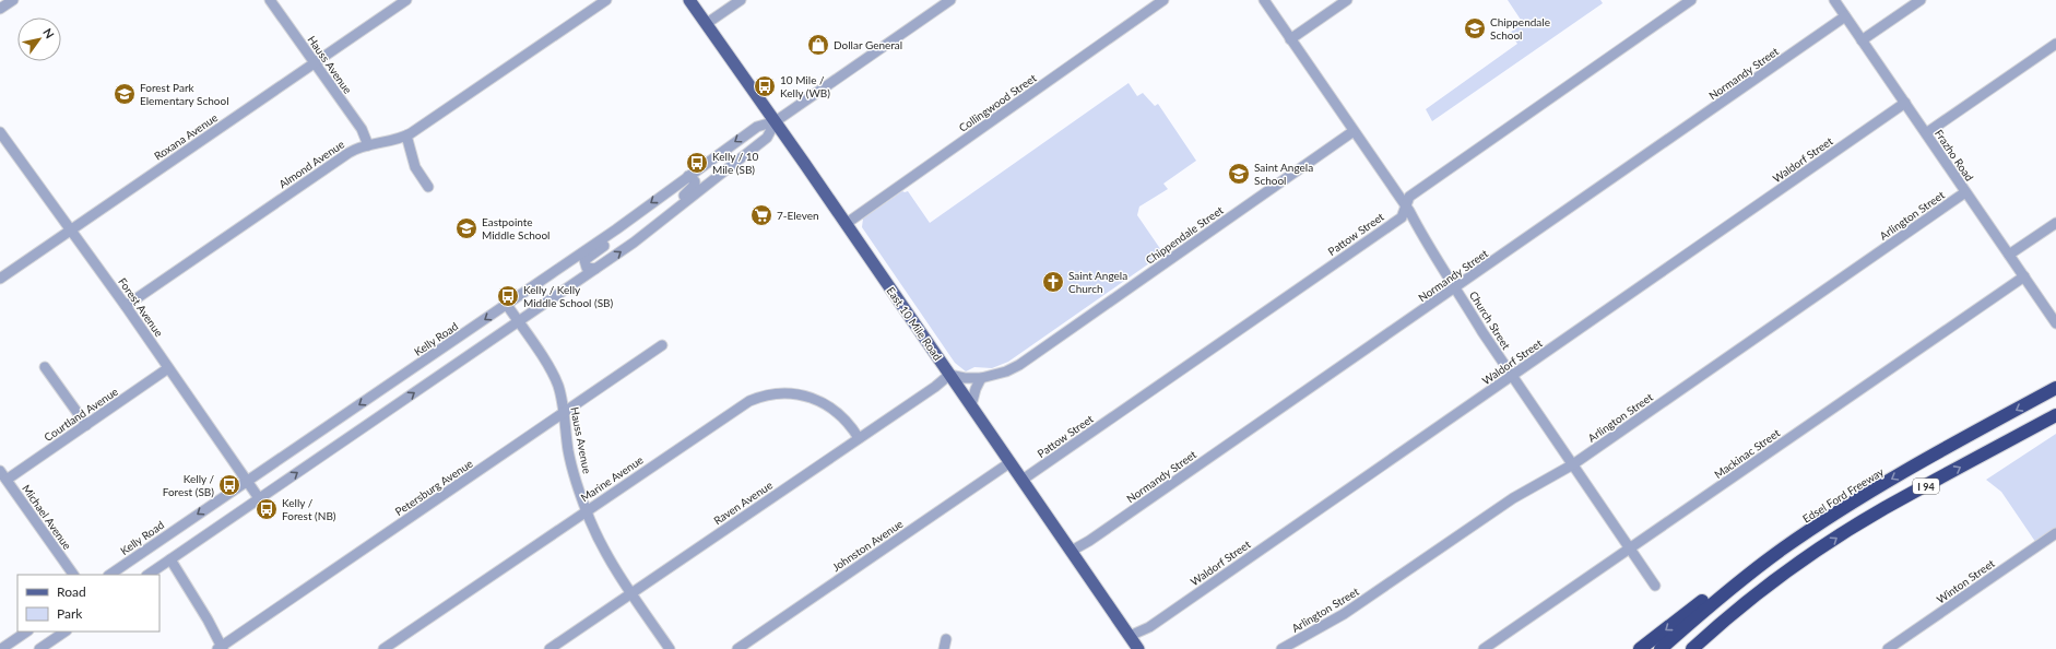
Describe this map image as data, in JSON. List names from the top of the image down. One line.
{"streets":{"highway":["I 94","Edsel Ford Freeway"],"main road":["East 10 Mile Road"],"street":["Hauss Avenue","Normandy Street","Collingwood Street","Roxana Avenue","Frazho Road","Waldorf Street","Almond Avenue","Arlington Street","Pattow Street","Chippendale Street","Forest Avenue","Church Street","Kelly Road","Courtland Avenue","Mackinac Street","Marine Avenue","Petersburg Avenue","Raven Avenue","Michael Avenue","Johnston Avenue","Winton Street"]},"crossings":[["Hauss Avenue","Roxana Avenue"],["Hauss Avenue","Almond Avenue"],["Hauss Avenue","Kelly Road"],["Hauss Avenue","Marine Avenue"],["Hauss Avenue","Petersburg Avenue"],["Hauss Avenue","Raven Avenue"],["Normandy Street","Frazho Road"],["Normandy Street","Church Street"],["Normandy Street","East 10 Mile Road"],["Collingwood Street","East 10 Mile Road"],["Roxana Avenue","Forest Avenue"],["Frazho Road","Waldorf Street"],["Frazho Road","Arlington Street"],["Frazho Road","Mackinac Street"],["Waldorf Street","Church Street"],["Waldorf Street","East 10 Mile Road"],["Almond Avenue","Forest Avenue"],["Arlington Street","Church Street"],["Pattow Street","Church Street"],["Pattow Street","East 10 Mile Road"],["Chippendale Street","Church Street"],["Chippendale Street","East 10 Mile Road"],["Chippendale Street","Raven Avenue"],["Forest Avenue","Kelly Road"],["Forest Avenue","Courtland Avenue"],["Church Street","Mackinac Street"],["East 10 Mile Road","Kelly Road"],["East 10 Mile Road","Raven Avenue"],["East 10 Mile Road","Johnston Avenue"],["Courtland Avenue","Michael Avenue"],["Marine Avenue","Raven Avenue"]],"places":{"school or university":["Chippendale School","Forest Park Elementary School","Saint Angela School","Eastpointe Middle School"],"shop":["Dollar General"],"bus stop":["10 Mile / Kelly (WB)","Kelly / 10 Mile (SB)","Kelly / Kelly Middle School (SB)","Kelly / Forest (SB)","Kelly / Forest (NB)"],"supermarket":["7-Eleven"],"church":["Saint Angela Church"]},"legend":["Road","Park"],"north":"top right"}
